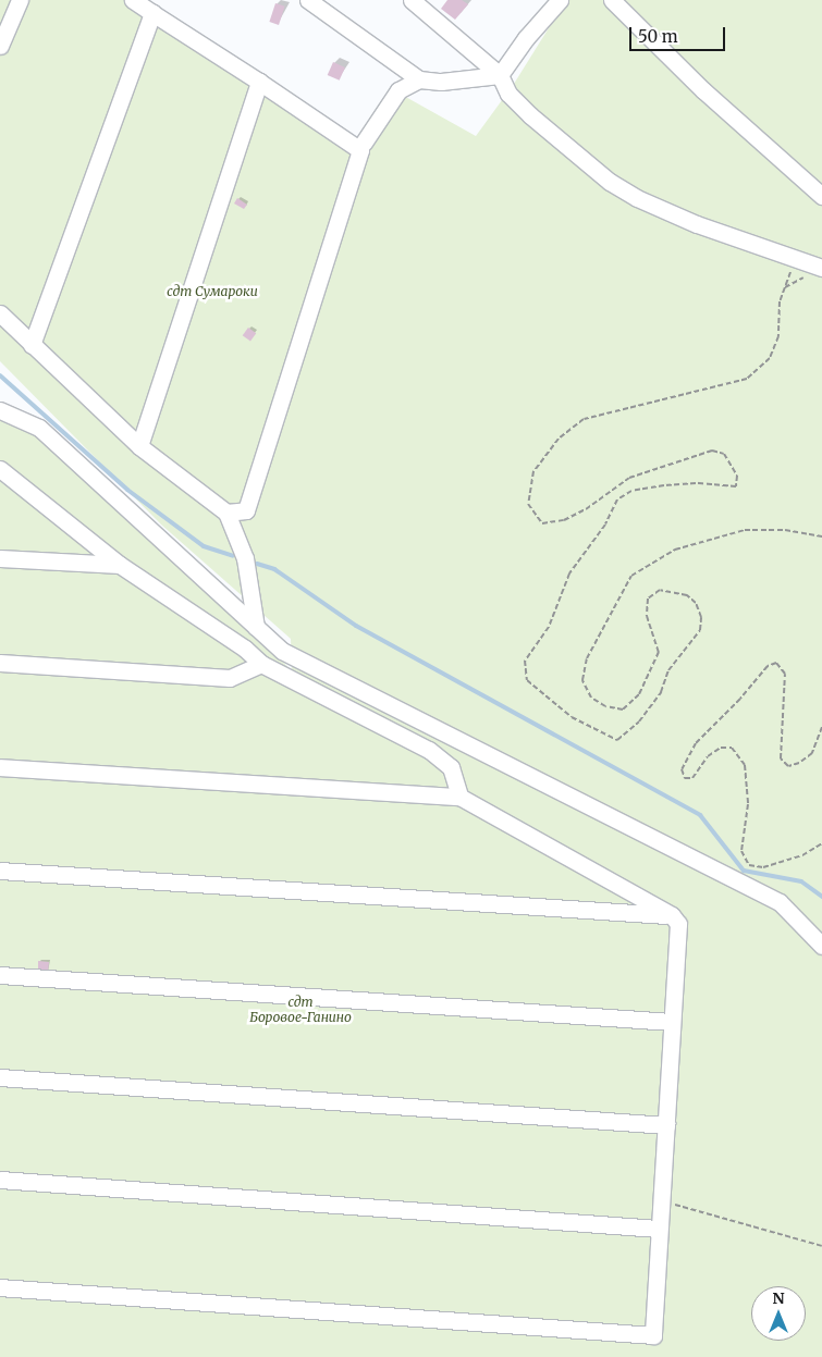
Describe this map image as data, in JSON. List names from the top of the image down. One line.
{"parks":["сдт Сумароки","сдт Боровое-Ганино"],"scale_bar":"50 m","north":"top"}
